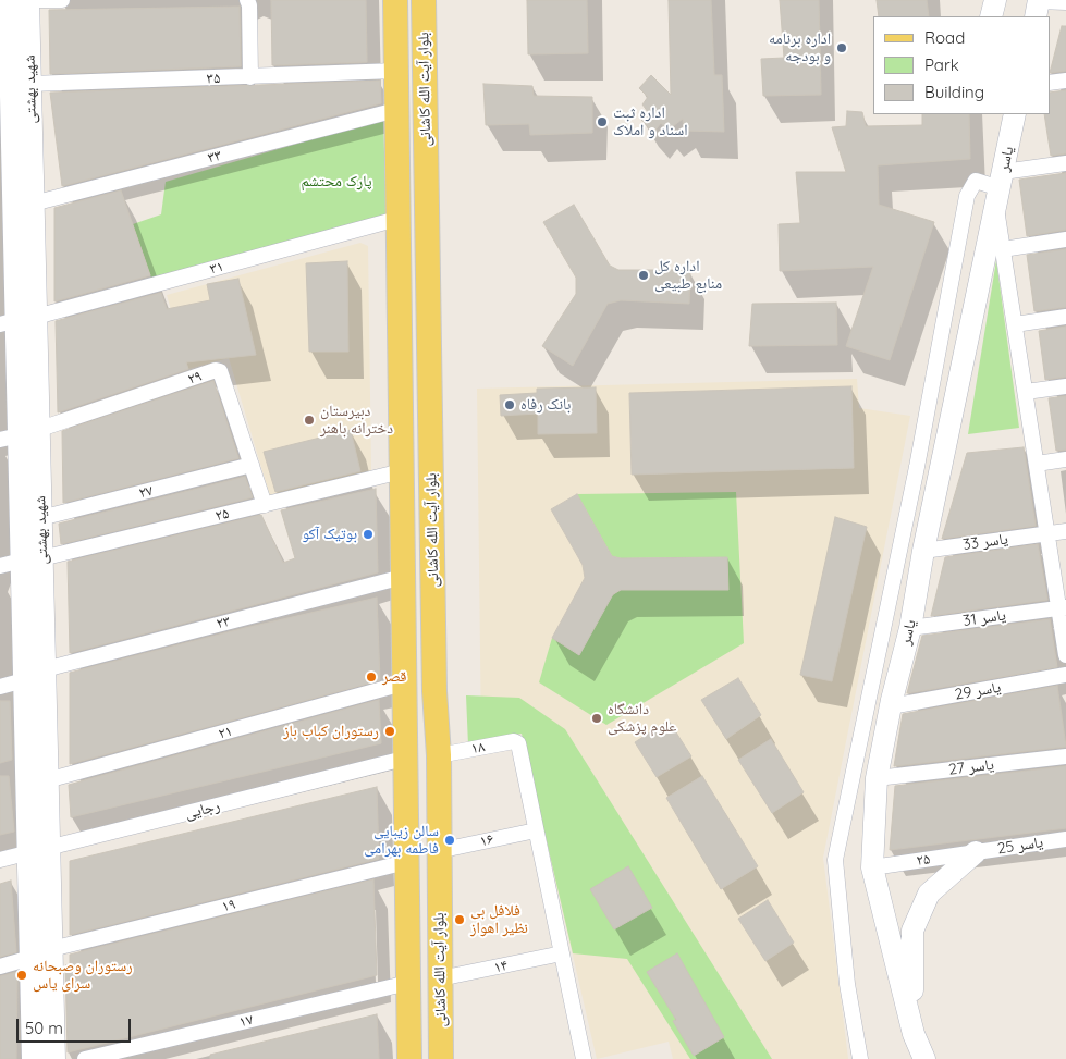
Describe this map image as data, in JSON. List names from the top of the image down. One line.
{"streets":{"main road":["شهید بهشتی","بلوار آیت الله کاشانی","یاسر"],"street":["۳۵","۳۳","۳۱","۲۹","۲۷","۲۵","یاسر 33","یاسر 31","۲۳","یاسر 29","۲۱","۱۸","یاسر 27","رجایی","۱۶","یاسر 25","۱۹","۱۴","۱۷"]},"crossings":[["۳۵","شهید بهشتی"],["۳۵","بلوار آیت الله کاشانی"],["شهید بهشتی","۳۳"],["شهید بهشتی","۳۱"],["شهید بهشتی","۲۹"],["شهید بهشتی","۲۷"],["شهید بهشتی","۲۵"],["شهید بهشتی","۲۳"],["شهید بهشتی","۲۱"],["شهید بهشتی","رجایی"],["شهید بهشتی","۱۹"],["بلوار آیت الله کاشانی","۳۳"],["بلوار آیت الله کاشانی","۳۱"],["بلوار آیت الله کاشانی","۲۵"],["بلوار آیت الله کاشانی","۲۳"],["بلوار آیت الله کاشانی","۲۱"],["بلوار آیت الله کاشانی","۱۸"],["بلوار آیت الله کاشانی","رجایی"],["بلوار آیت الله کاشانی","۱۶"],["بلوار آیت الله کاشانی","۱۹"],["بلوار آیت الله کاشانی","۱۴"],["بلوار آیت الله کاشانی","۱۷"],["یاسر","۲۵"],["یاسر","یاسر 33"],["یاسر","یاسر 31"],["یاسر","یاسر 29"],["یاسر","یاسر 27"],["۲۹","۲۷"],["۲۹","۲۵"],["۲۵","یاسر 25"],["۱۸","۱۶"]],"parks":["پارک محتشم"],"places":["اداره برنامه و بودجه","اداره ثبت اسناد و املاک","اداره کل منابع طبیعی","بانک رفاه","دبیرستان دخترانه باهنر","بوتیک آکو","قصر","دانشگاه علوم پزشکی","رستوران کباب باز","سالن زیبایی فاطمه بهرامی","فلافل بی نظیر اهواز","رستوران وصبحانه سرای یاس"],"legend":["Road","Park","Building"],"scale_bar":"50 m"}
